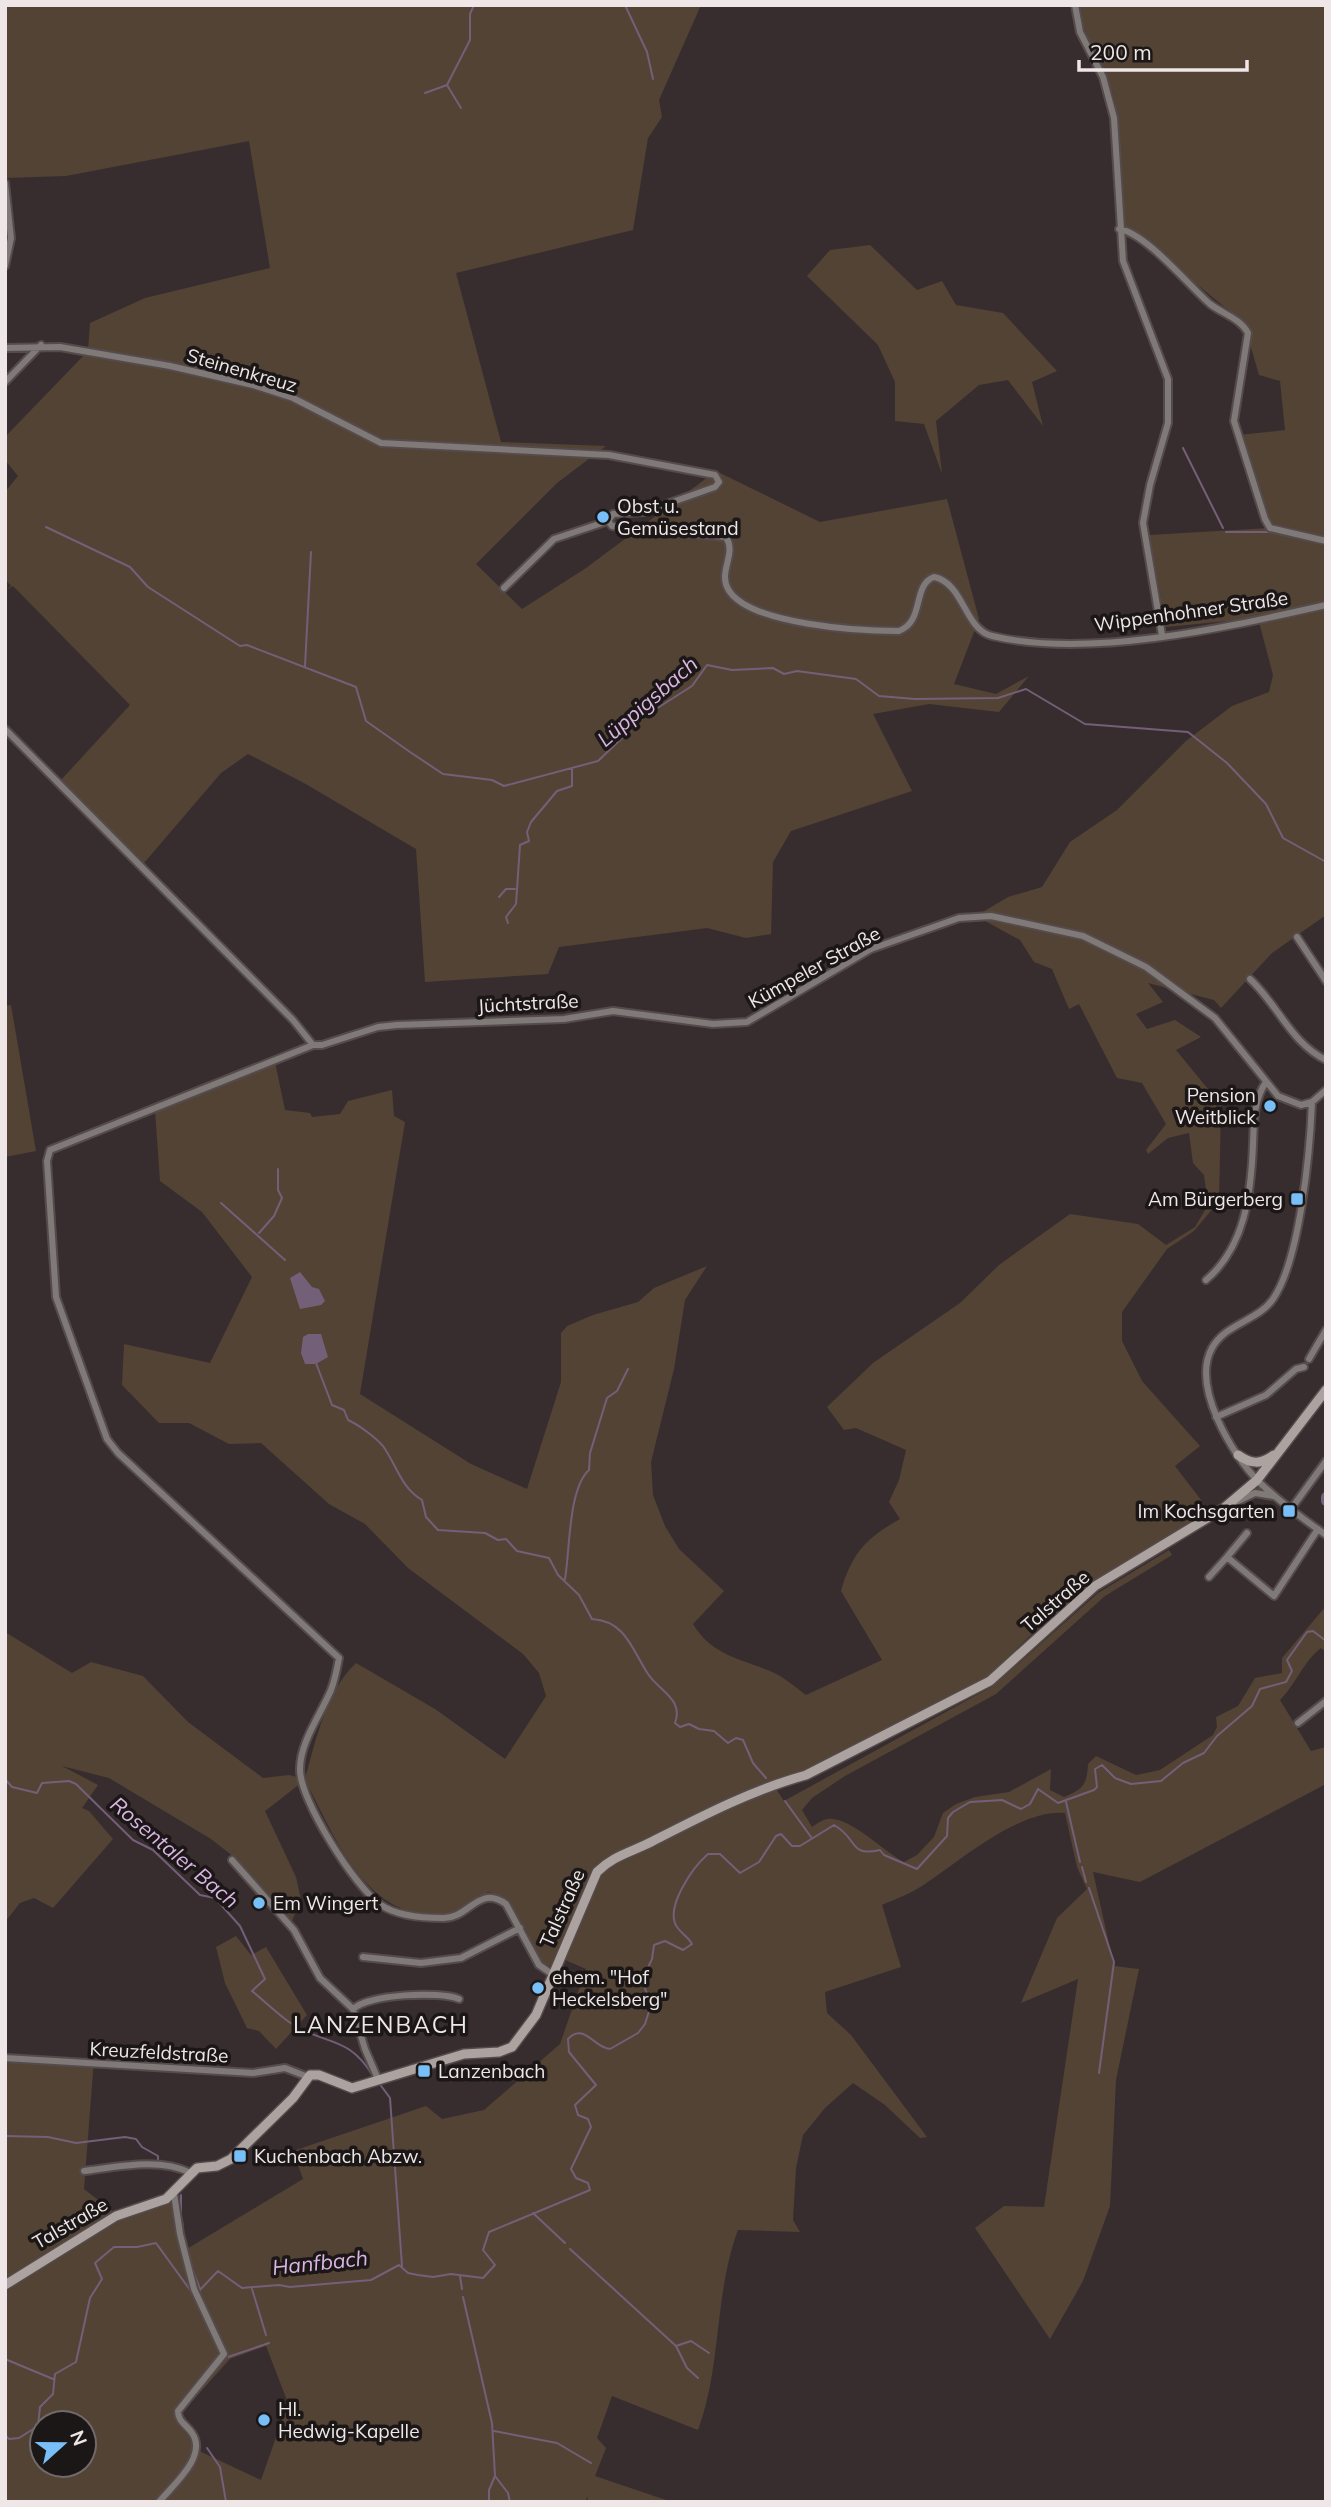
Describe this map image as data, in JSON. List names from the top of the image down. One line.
{"streets":{"main road":["Talstraße"],"street":["Steinenkreuz","Wippenhohner Straße","Kümpeler Straße","Jüchtstraße","Kreuzfeldstraße"]},"crossings":[["Steinenkreuz","Wippenhohner Straße"],["Kümpeler Straße","Jüchtstraße"],["Talstraße","Kreuzfeldstraße"]],"districts":["LANZENBACH"],"water":["Lüppigsbach","Rosentaler Bach","Hanfbach"],"places":{"other":["Obst u. Gemüsestand","Pension Weitblick","Em Wingert","ehem. \"Hof Heckelsberg\"","Hl. Hedwig-Kapelle"],"transit":["Am Bürgerberg","Im Kochsgarten","Lanzenbach","Kuchenbach Abzw."]},"scale_bar":"200 m","north":"right"}
